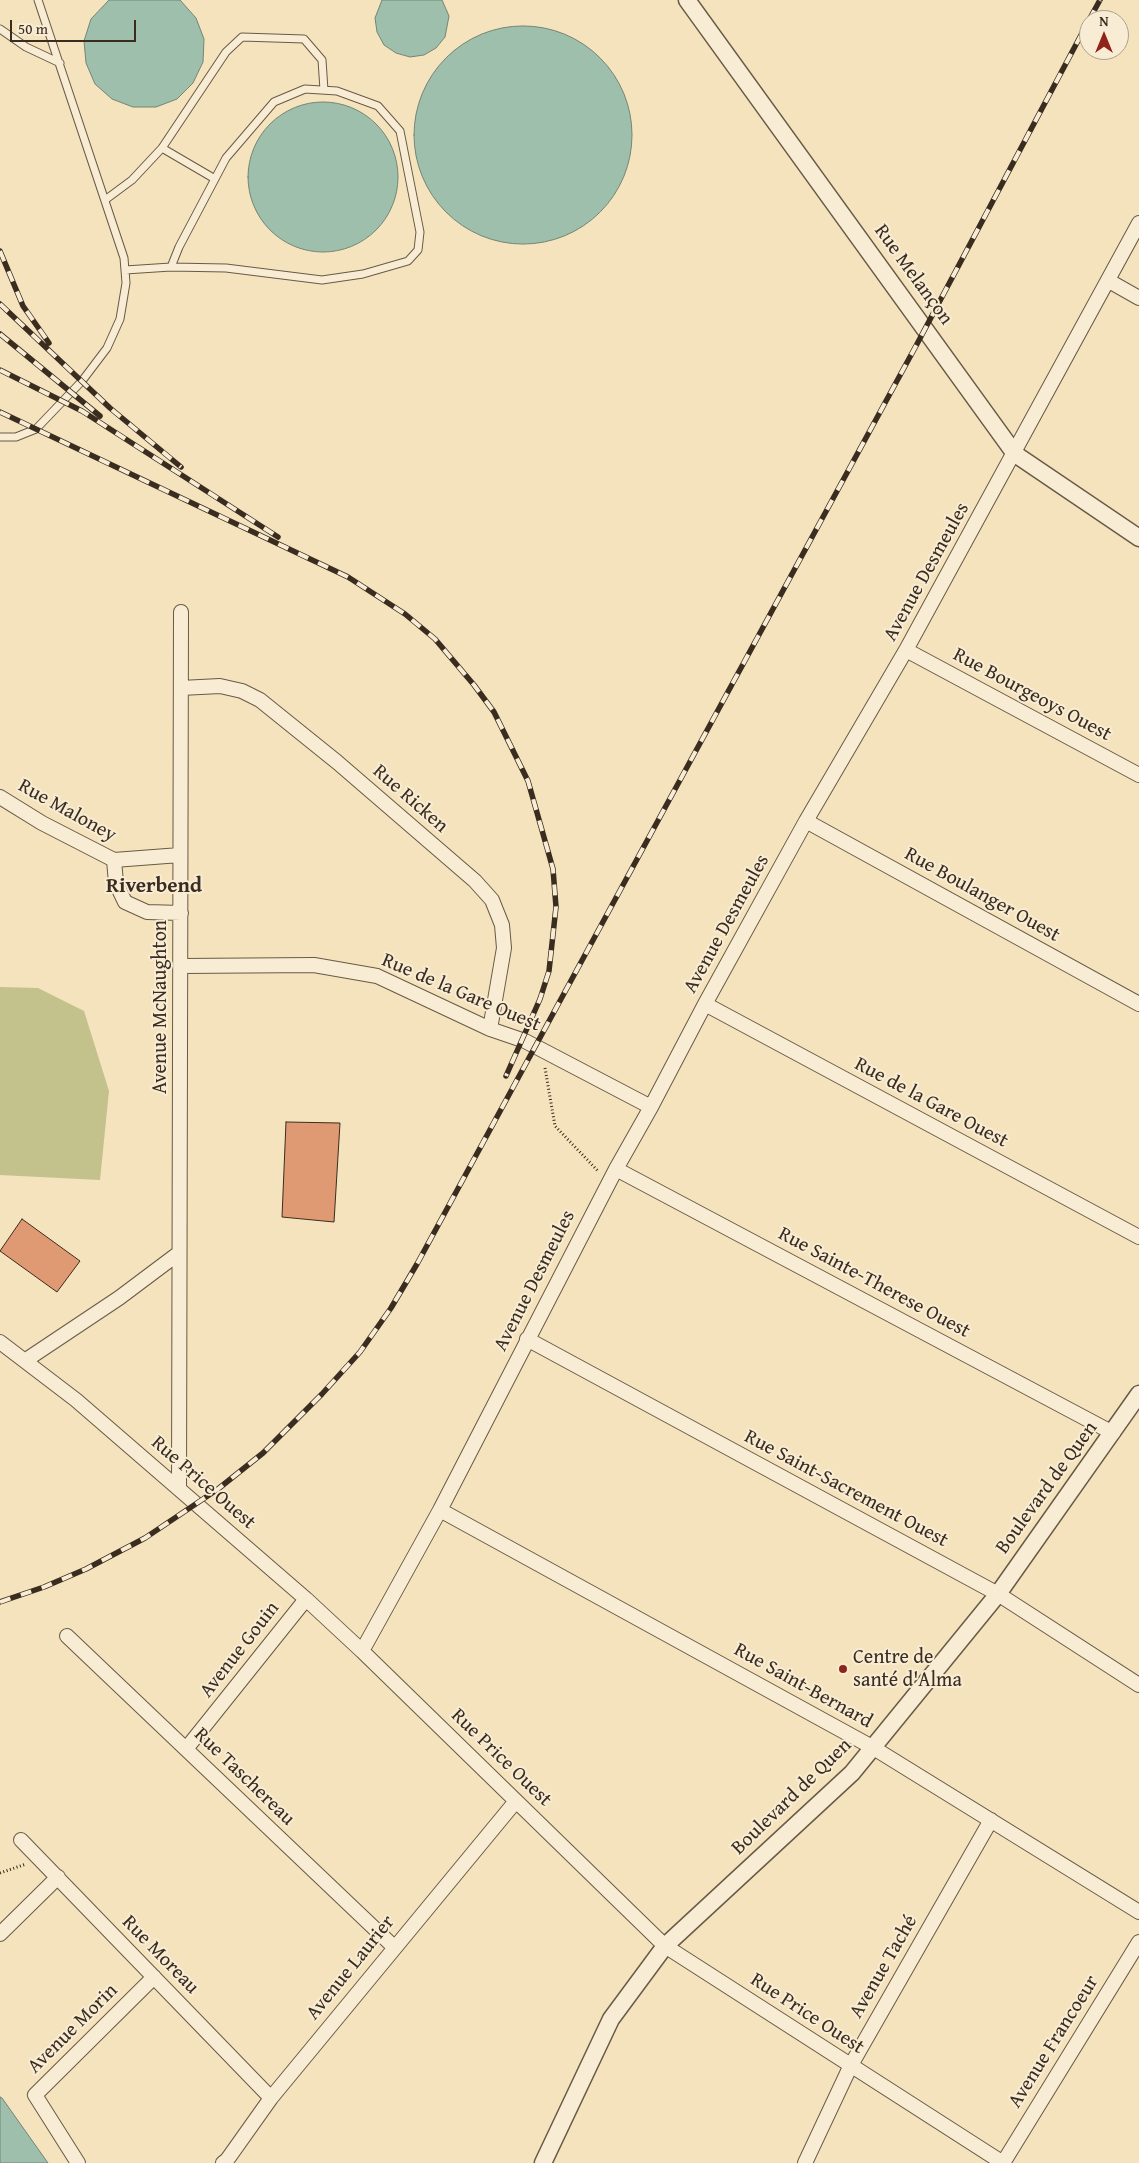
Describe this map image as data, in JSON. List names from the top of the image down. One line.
{"streets":{"street":["Rue Melançon","Avenue Desmeules","Rue Bourgeoys Ouest","Rue Ricken","Rue Maloney","Rue Boulanger Ouest","Rue de la Gare Ouest","Avenue McNaughton","Rue Sainte-Therese Ouest","Rue Price Ouest","Boulevard de Quen","Rue Saint-Sacrement Ouest","Avenue Gouin","Rue Saint-Bernard","Rue Taschereau","Rue Moreau","Avenue Taché","Avenue Laurier","Avenue Morin","Avenue Francoeur"]},"crossings":[["Rue Melançon","Avenue Desmeules"],["Avenue Desmeules","Rue Bourgeoys Ouest"],["Avenue Desmeules","Rue Boulanger Ouest"],["Avenue Desmeules","Rue de la Gare Ouest"],["Avenue Desmeules","Rue Sainte-Therese Ouest"],["Avenue Desmeules","Rue Price Ouest"],["Avenue Desmeules","Rue Saint-Sacrement Ouest"],["Avenue Desmeules","Rue Saint-Bernard"],["Rue Ricken","Rue de la Gare Ouest"],["Rue Ricken","Avenue McNaughton"],["Rue Maloney","Avenue McNaughton"],["Rue de la Gare Ouest","Avenue McNaughton"],["Avenue McNaughton","Rue Price Ouest"],["Rue Sainte-Therese Ouest","Boulevard de Quen"],["Rue Price Ouest","Boulevard de Quen"],["Rue Price Ouest","Avenue Gouin"],["Rue Price Ouest","Avenue Taché"],["Rue Price Ouest","Avenue Laurier"],["Rue Price Ouest","Avenue Francoeur"],["Boulevard de Quen","Rue Saint-Sacrement Ouest"],["Boulevard de Quen","Rue Saint-Bernard"],["Avenue Gouin","Rue Taschereau"],["Rue Saint-Bernard","Avenue Taché"],["Rue Taschereau","Avenue Laurier"],["Rue Moreau","Avenue Laurier"],["Rue Moreau","Avenue Morin"]],"districts":["Riverbend"],"places":["Centre de santé d'Alma"],"scale_bar":"50 m","north":"top"}
